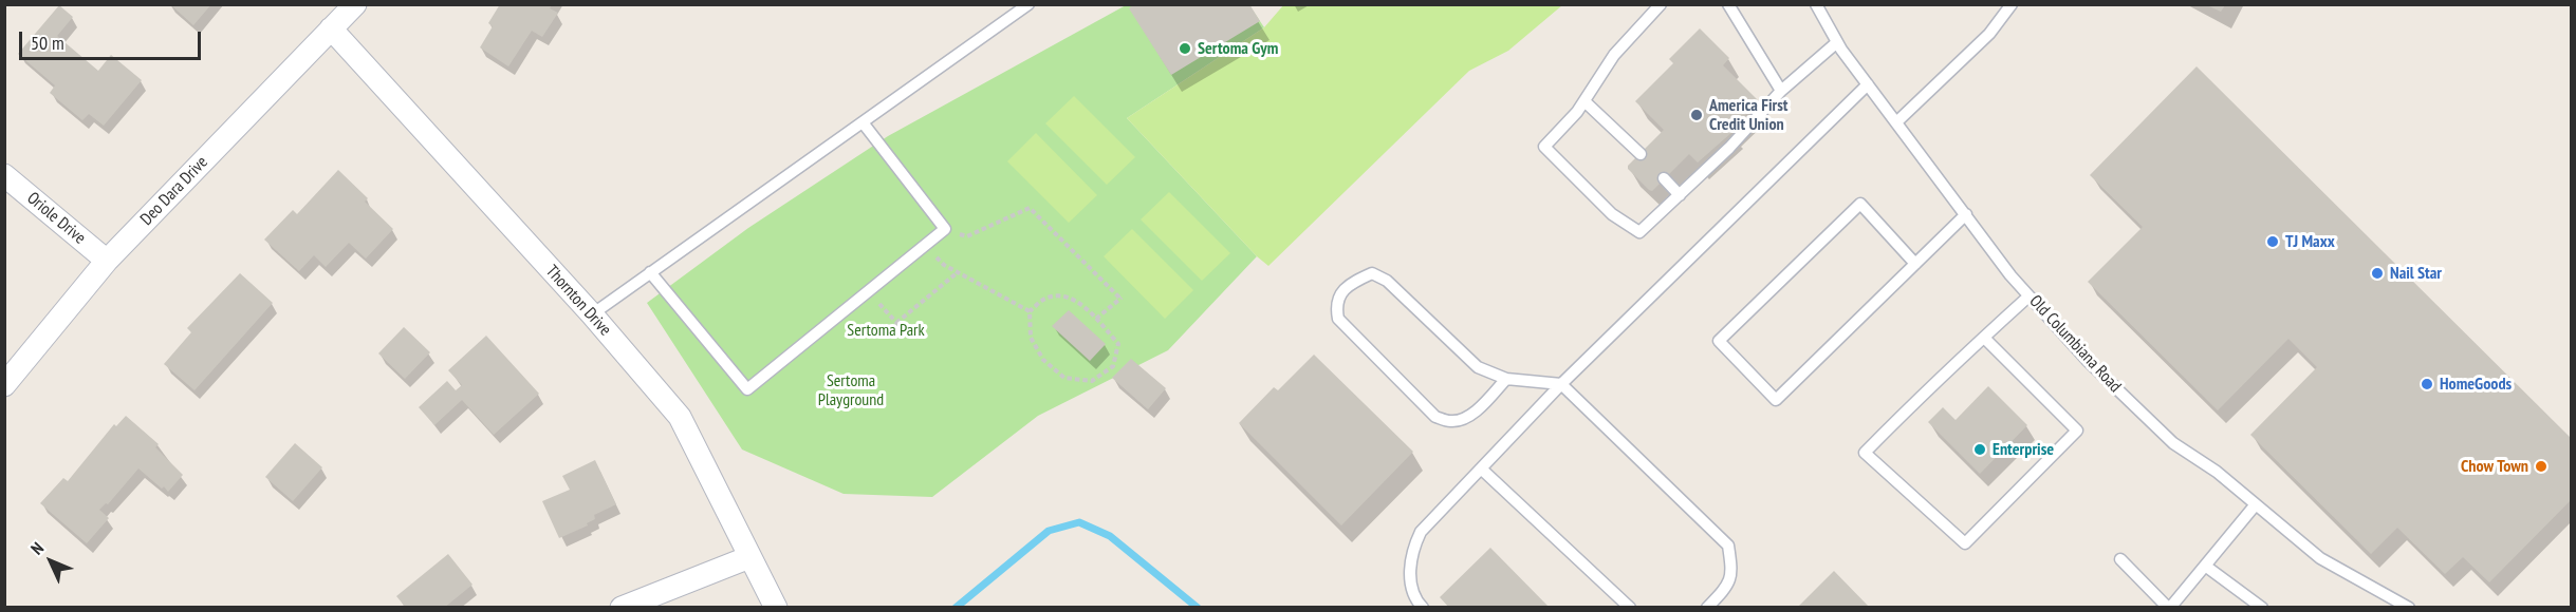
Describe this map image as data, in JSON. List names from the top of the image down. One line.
{"streets":{"street":["Deo Dara Drive","Oriole Drive","Thornton Drive"],"lane":["Old Columbiana Road"]},"crossings":[["Deo Dara Drive","Oriole Drive"],["Deo Dara Drive","Thornton Drive"]],"parks":["Sertoma Park","Sertoma Playground"],"places":["Sertoma Gym","America First Credit Union","TJ Maxx","Nail Star","HomeGoods","Enterprise","Chow Town"],"scale_bar":"50 m","north":"top left"}
